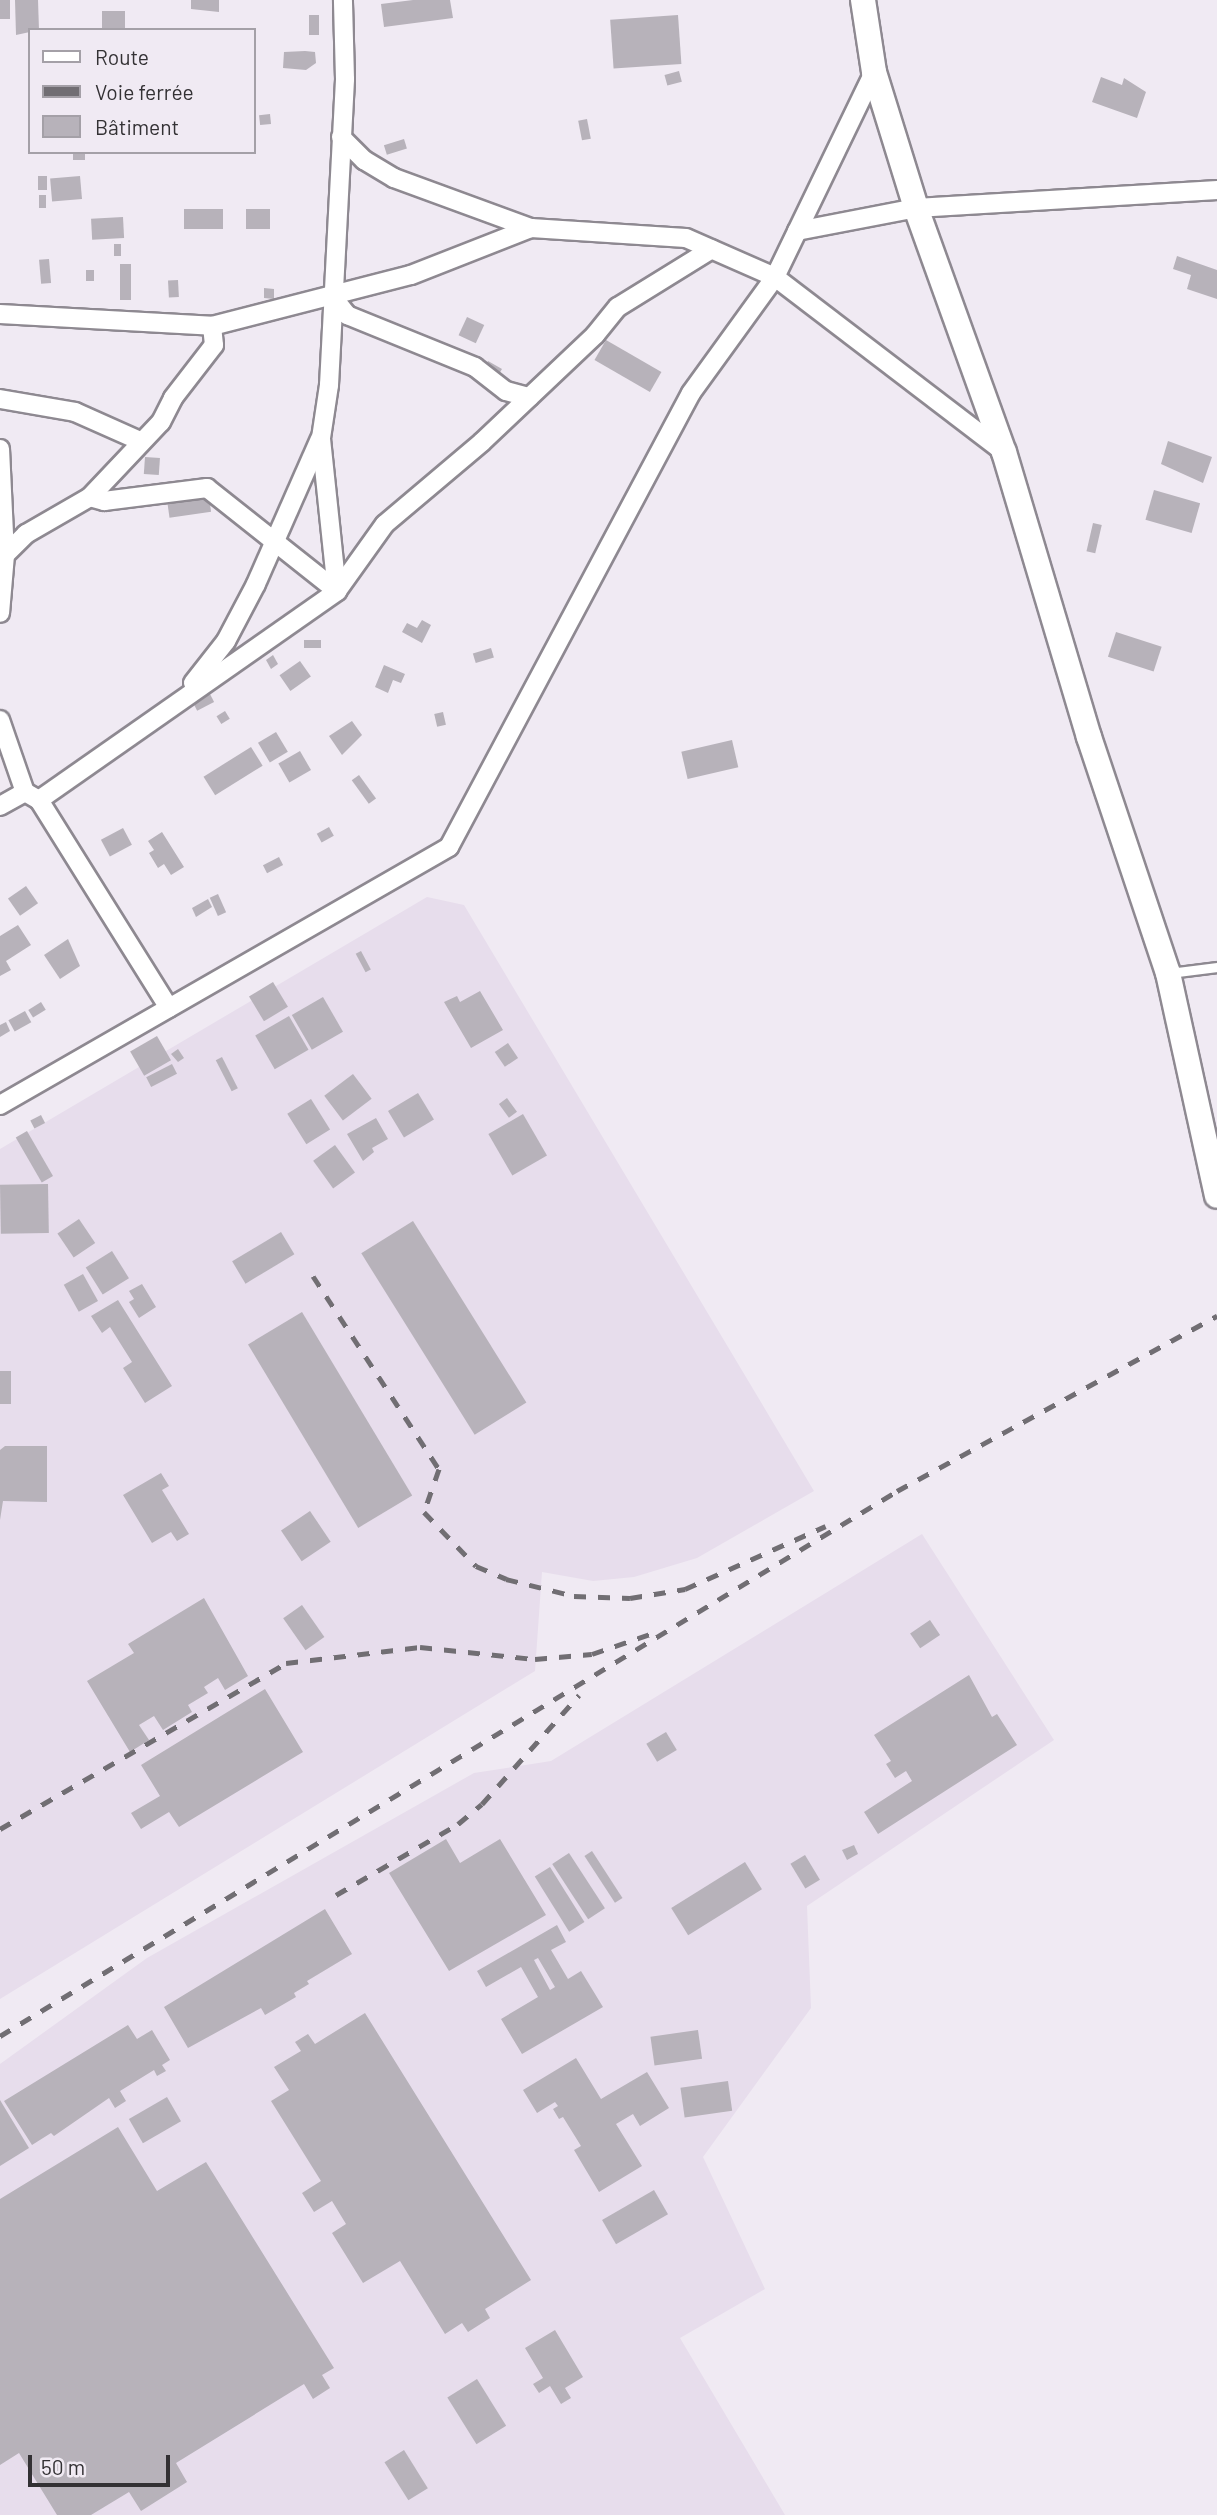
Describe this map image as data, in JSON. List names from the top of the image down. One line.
{"legend":["Route","Voie ferrée","Bâtiment"],"scale_bar":"50 m"}
